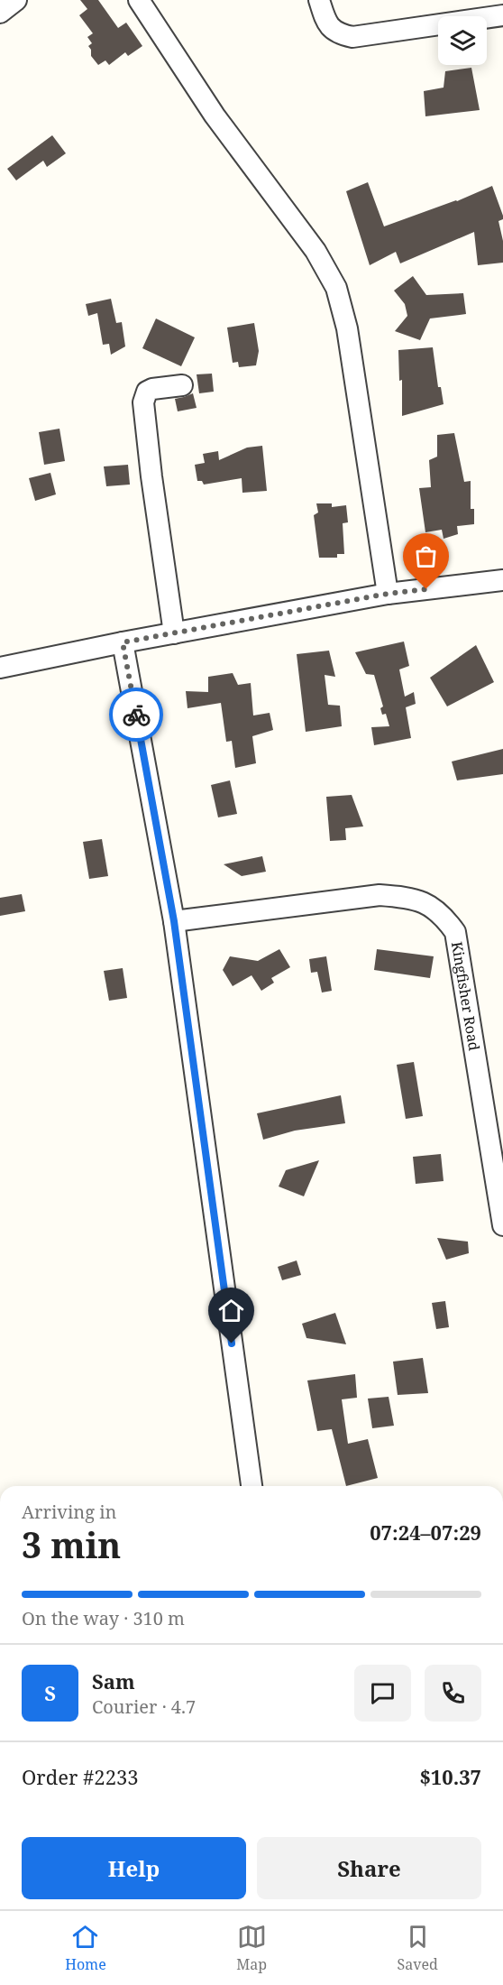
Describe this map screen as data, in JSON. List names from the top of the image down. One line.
{"streets":{"street":["Kingfisher Road"]},"page":{"heading":["3 min","Arriving in","07:24–07:29"],"panel":["Sam","Courier · 4.7","Order #2233","$10.37"],"bar":"On the way · 310 m","round":"S","buttons":["Help","Share"],"tabs":["Home","Map","Saved"]}}
